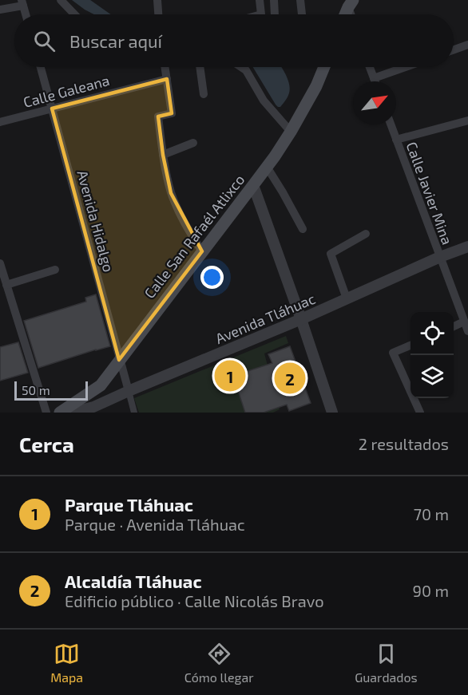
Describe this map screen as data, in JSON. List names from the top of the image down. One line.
{"streets":{"main road":["Calle San Rafaél Atlixco"],"street":["Calle Galeana","Calle Javier Mina","Avenida Hidalgo","Avenida Tláhuac"]},"crossings":[["Calle Galeana","Avenida Hidalgo"],["Calle Javier Mina","Avenida Tláhuac"],["Avenida Hidalgo","Calle San Rafaél Atlixco"],["Avenida Hidalgo","Avenida Tláhuac"]],"scale_bar":"50 m","north":"top right","page":{"search":"Buscar aquí","pins":["1","2"],"scale":"50 m","heading":["Cerca","2 resultados"],"list":[{"mark":"1","name":"Parque Tláhuac","note":"Parque · Avenida Tláhuac","value":"70 m"},{"mark":"2","name":"Alcaldía Tláhuac","note":"Edificio público · Calle Nicolás Bravo","value":"90 m"}],"nav":["Mapa","Cómo llegar","Guardados"]}}
